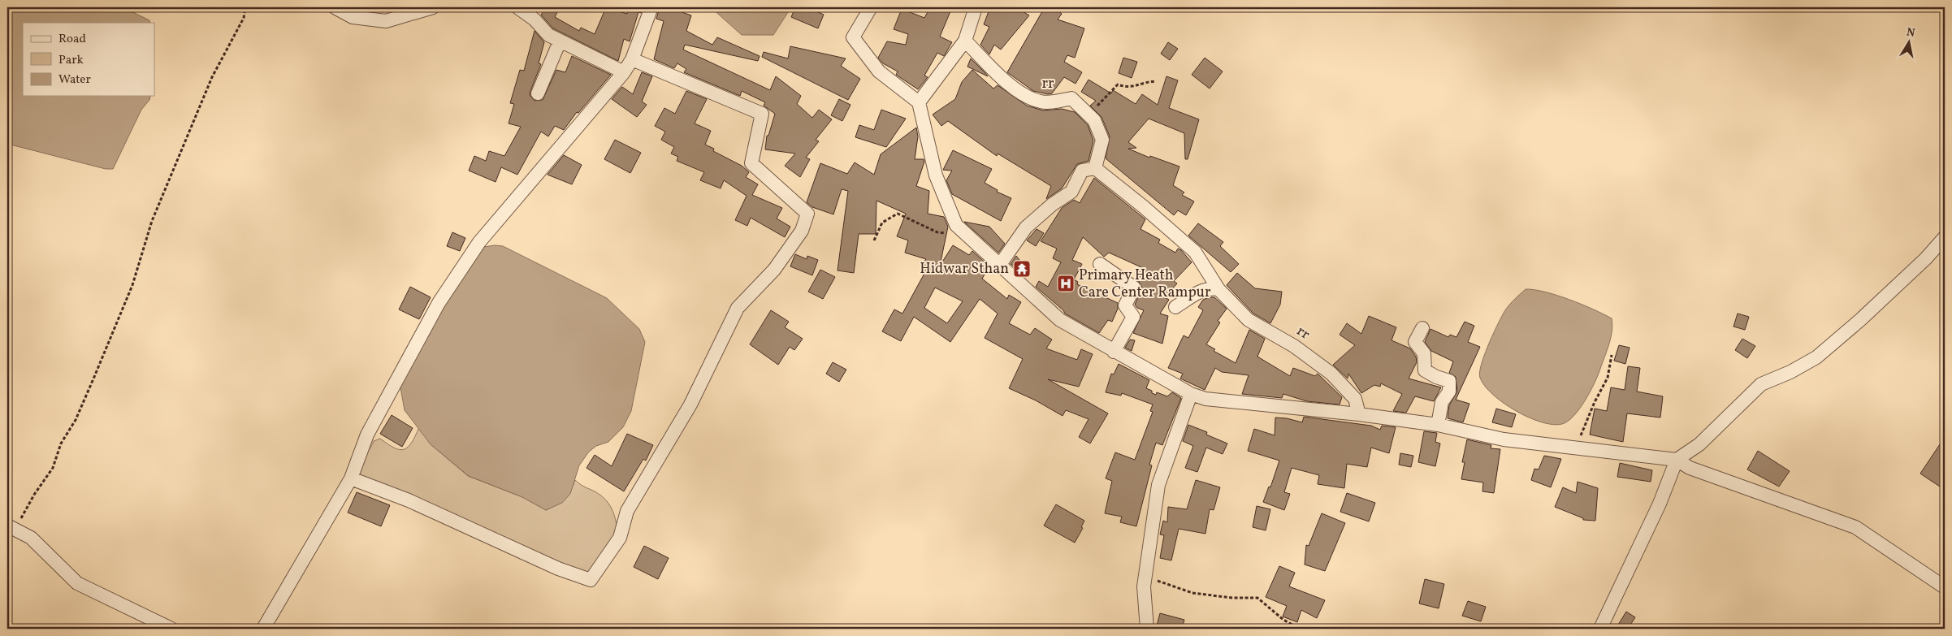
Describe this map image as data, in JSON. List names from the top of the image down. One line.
{"streets":{"street":["rr"]},"places":{"temple":["Hidwar Sthan"],"hospital":["Primary Heath Care Center Rampur"]},"legend":["Road","Park","Water"],"north":"top"}
